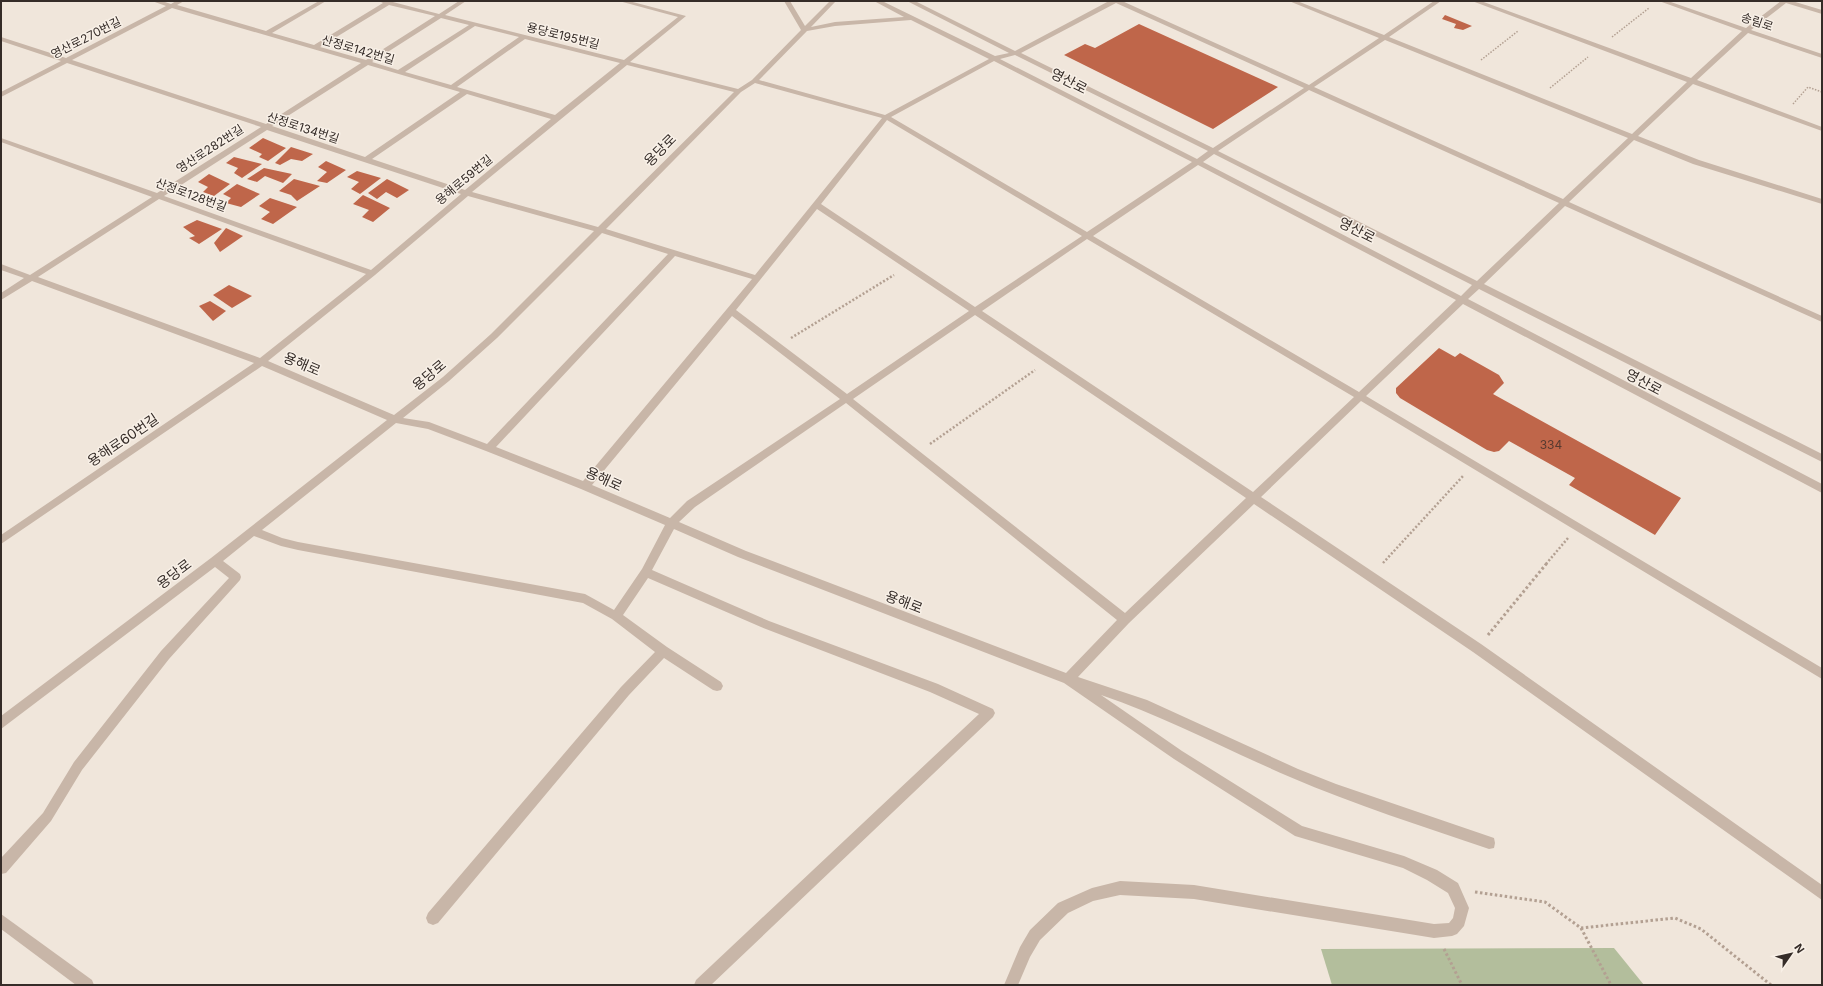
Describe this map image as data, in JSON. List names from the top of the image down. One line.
{"streets":{"street":["송림로","용당로195번길","영산로270번길","산정로142번길","영산로","산정로134번길","영산로282번길","용당로","용해로59번길","산정로128번길","용해로","용해로60번길"]},"crossings":[["용당로195번길","영산로282번길"],["용당로195번길","용당로"],["용당로195번길","용해로59번길"],["영산로270번길","산정로142번길"],["영산로270번길","산정로134번길"],["산정로142번길","영산로282번길"],["산정로142번길","용해로59번길"],["산정로134번길","영산로282번길"],["산정로134번길","용당로"],["산정로134번길","용해로59번길"],["영산로282번길","산정로128번길"],["영산로282번길","용해로"],["용당로","용해로"],["용해로59번길","산정로128번길"],["용해로59번길","용해로"],["용해로59번길","용해로60번길"],["용해로","용해로60번길"]],"house_numbers":["334"],"north":"top right"}
